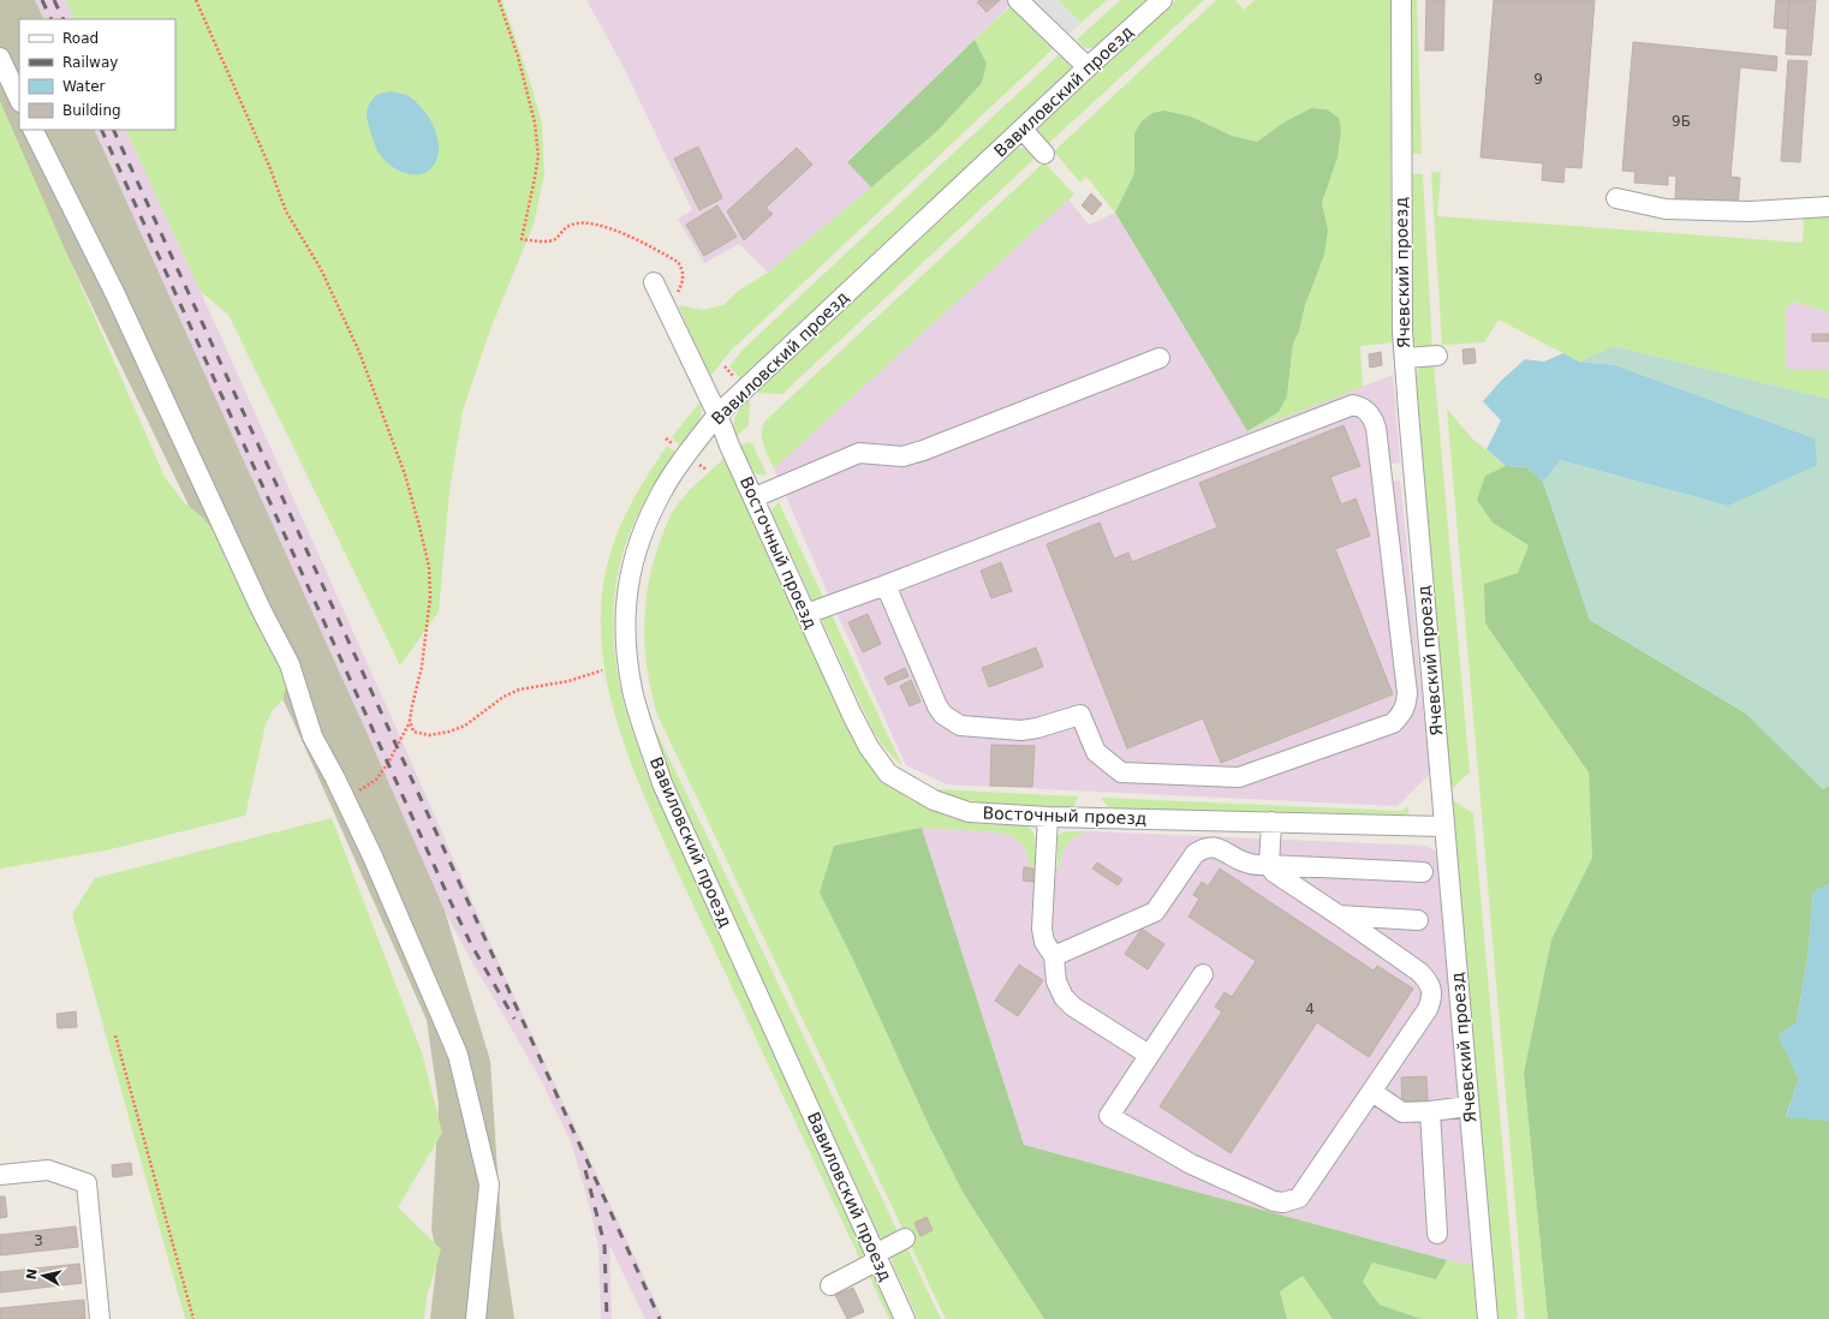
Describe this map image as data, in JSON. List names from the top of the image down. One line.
{"streets":{"street":["Вавиловский проезд","Ячевский проезд","Восточный проезд"]},"crossings":[["Вавиловский проезд","Восточный проезд"],["Ячевский проезд","Восточный проезд"]],"house_numbers":["9","9Б","4","3"],"legend":["Road","Railway","Water","Building"],"north":"left"}
